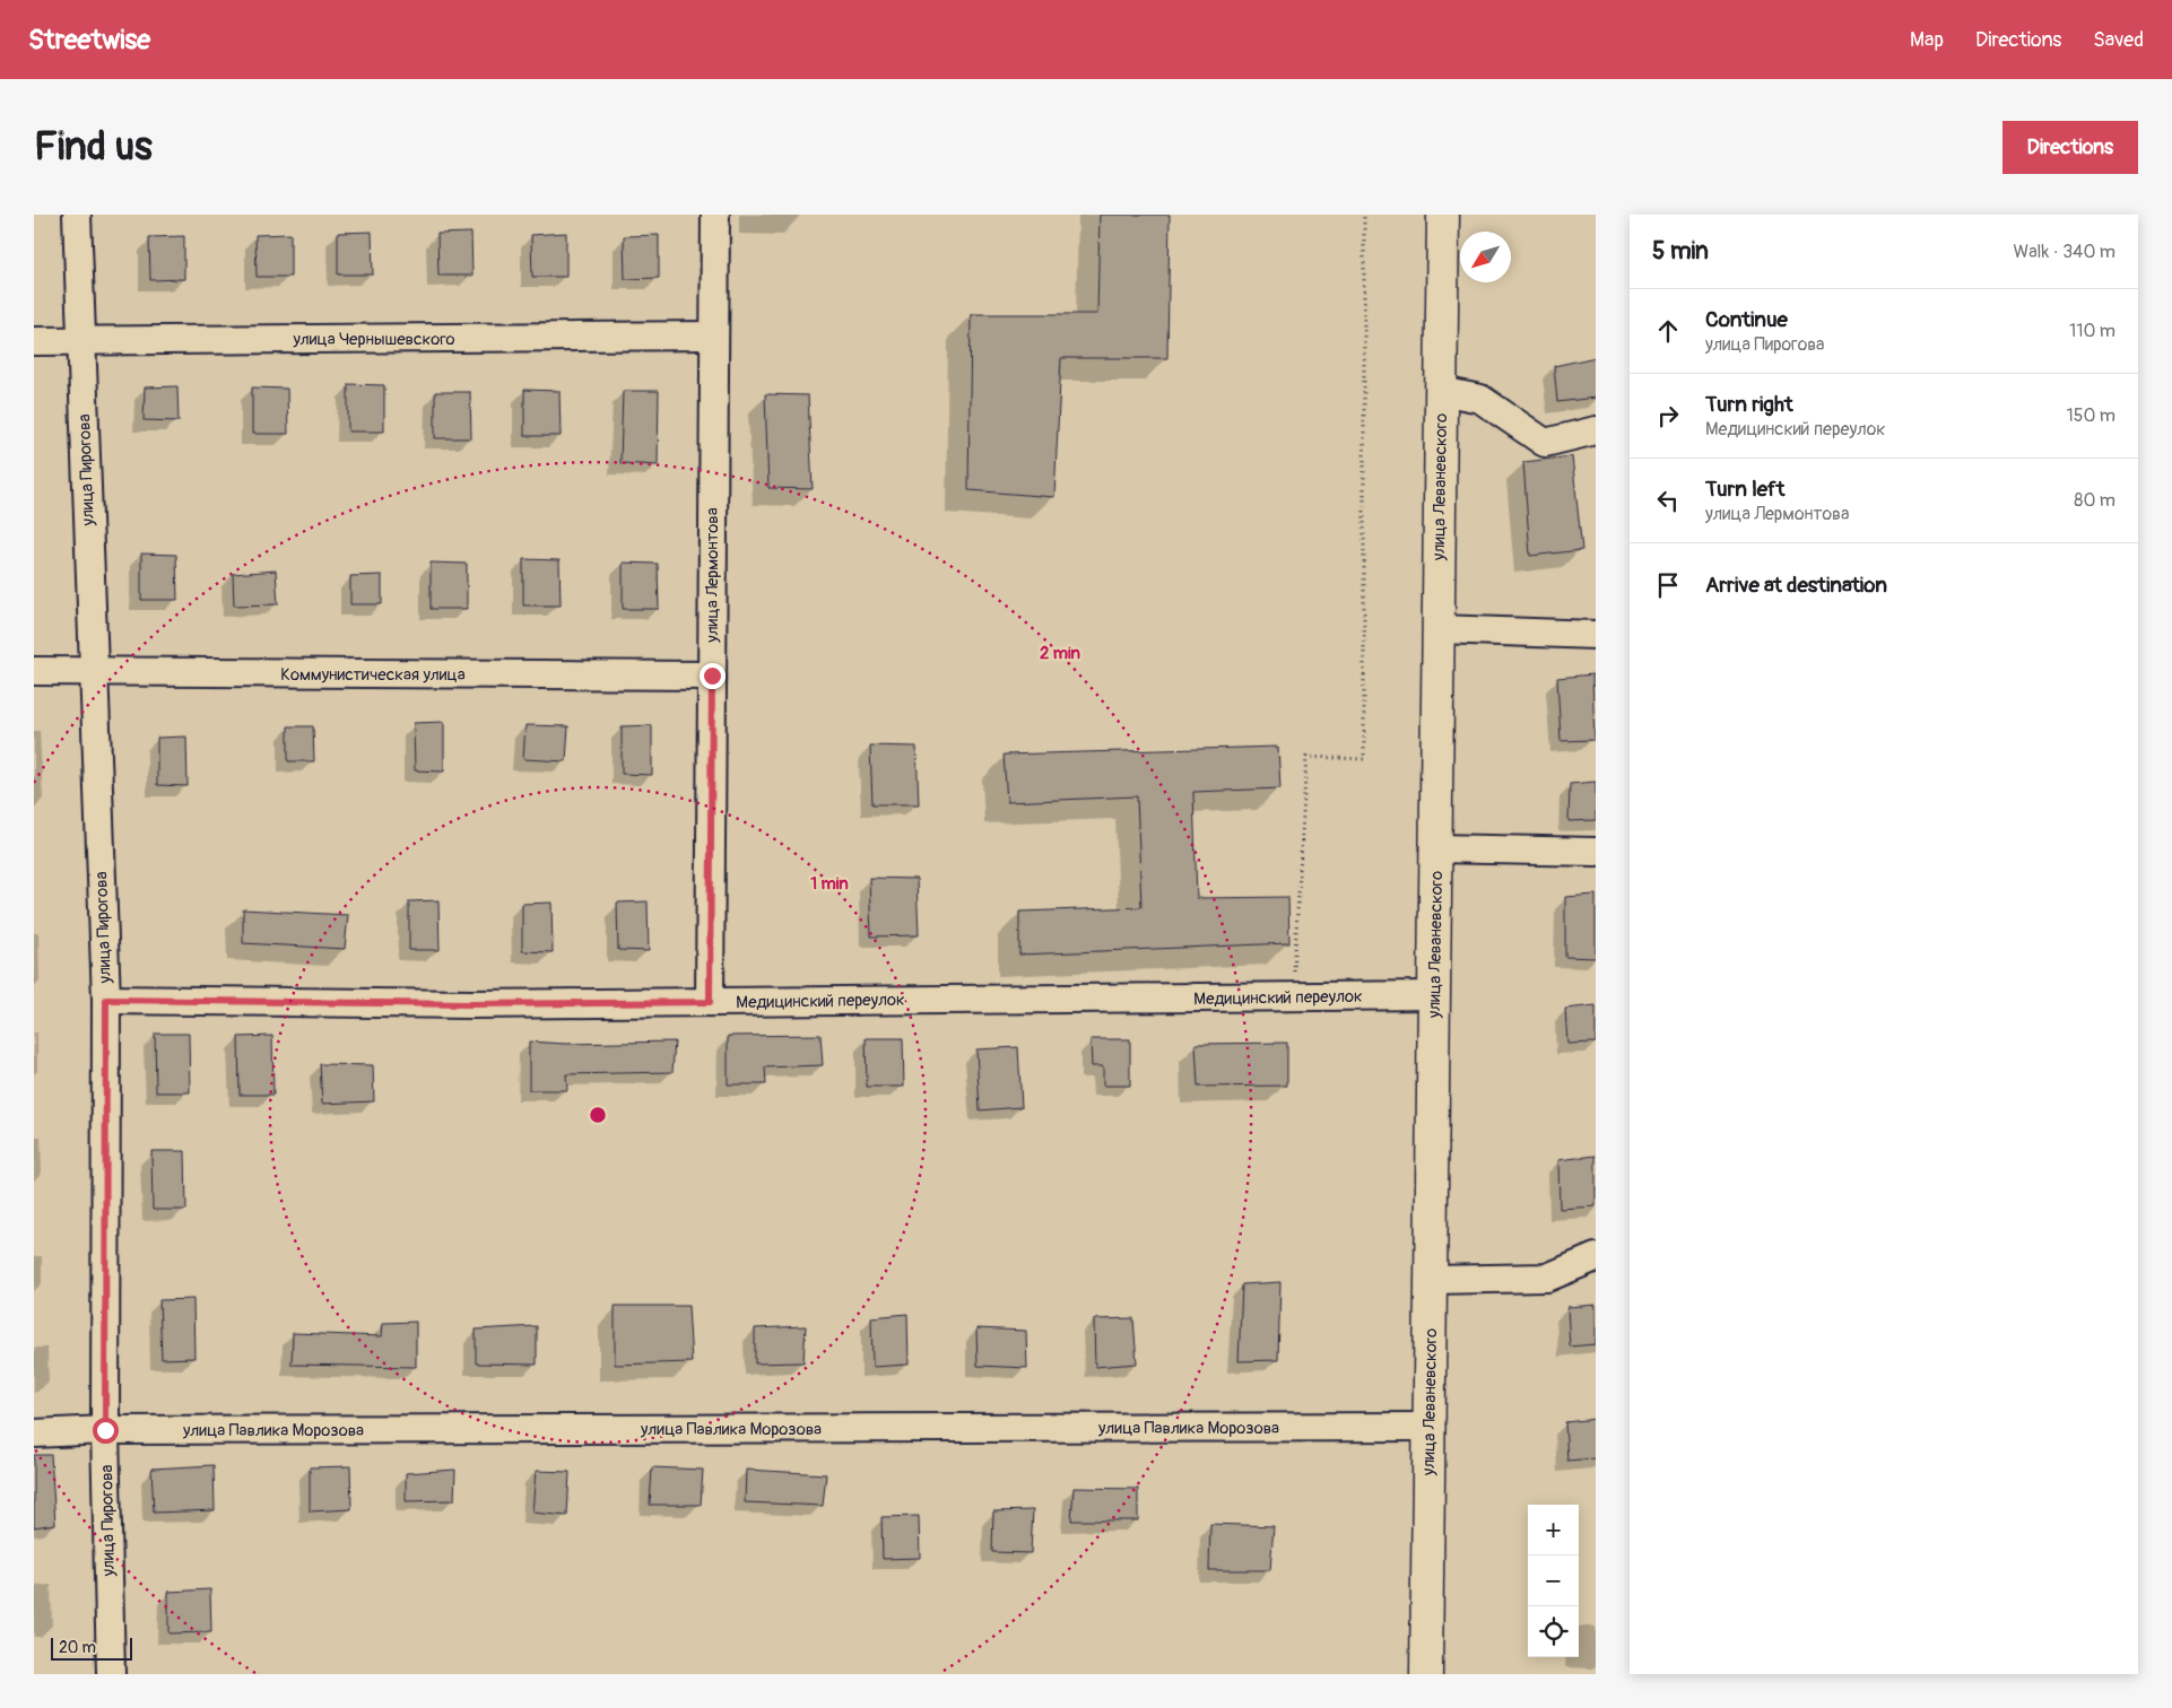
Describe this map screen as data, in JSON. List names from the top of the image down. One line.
{"streets":{"street":["улица Чернышевского","улица Пирогова","улица Леваневского","улица Лермонтова","Коммунистическая улица","Медицинский переулок","улица Павлика Морозова"]},"crossings":[["улица Чернышевского","улица Пирогова"],["улица Чернышевского","улица Лермонтова"],["улица Пирогова","Коммунистическая улица"],["улица Пирогова","Медицинский переулок"],["улица Пирогова","улица Павлика Морозова"],["улица Леваневского","Медицинский переулок"],["улица Леваневского","улица Павлика Морозова"],["улица Лермонтова","Коммунистическая улица"],["улица Лермонтова","Медицинский переулок"]],"scale_bar":"20 m","north":"bottom left","page":{"header":"Streetwise","nav":["Map","Directions","Saved"],"buttons":"Directions","title":"Find us","heading":["5 min","Walk · 340 m"],"list":[["Continue","улица Пирогова","110 m"],["Turn right","Медицинский переулок","150 m"],["Turn left","улица Лермонтова","80 m"],"Arrive at destination"],"map_buttons":["+","−"],"scale":"20 m"},"rings":["2 min","1 min"]}
